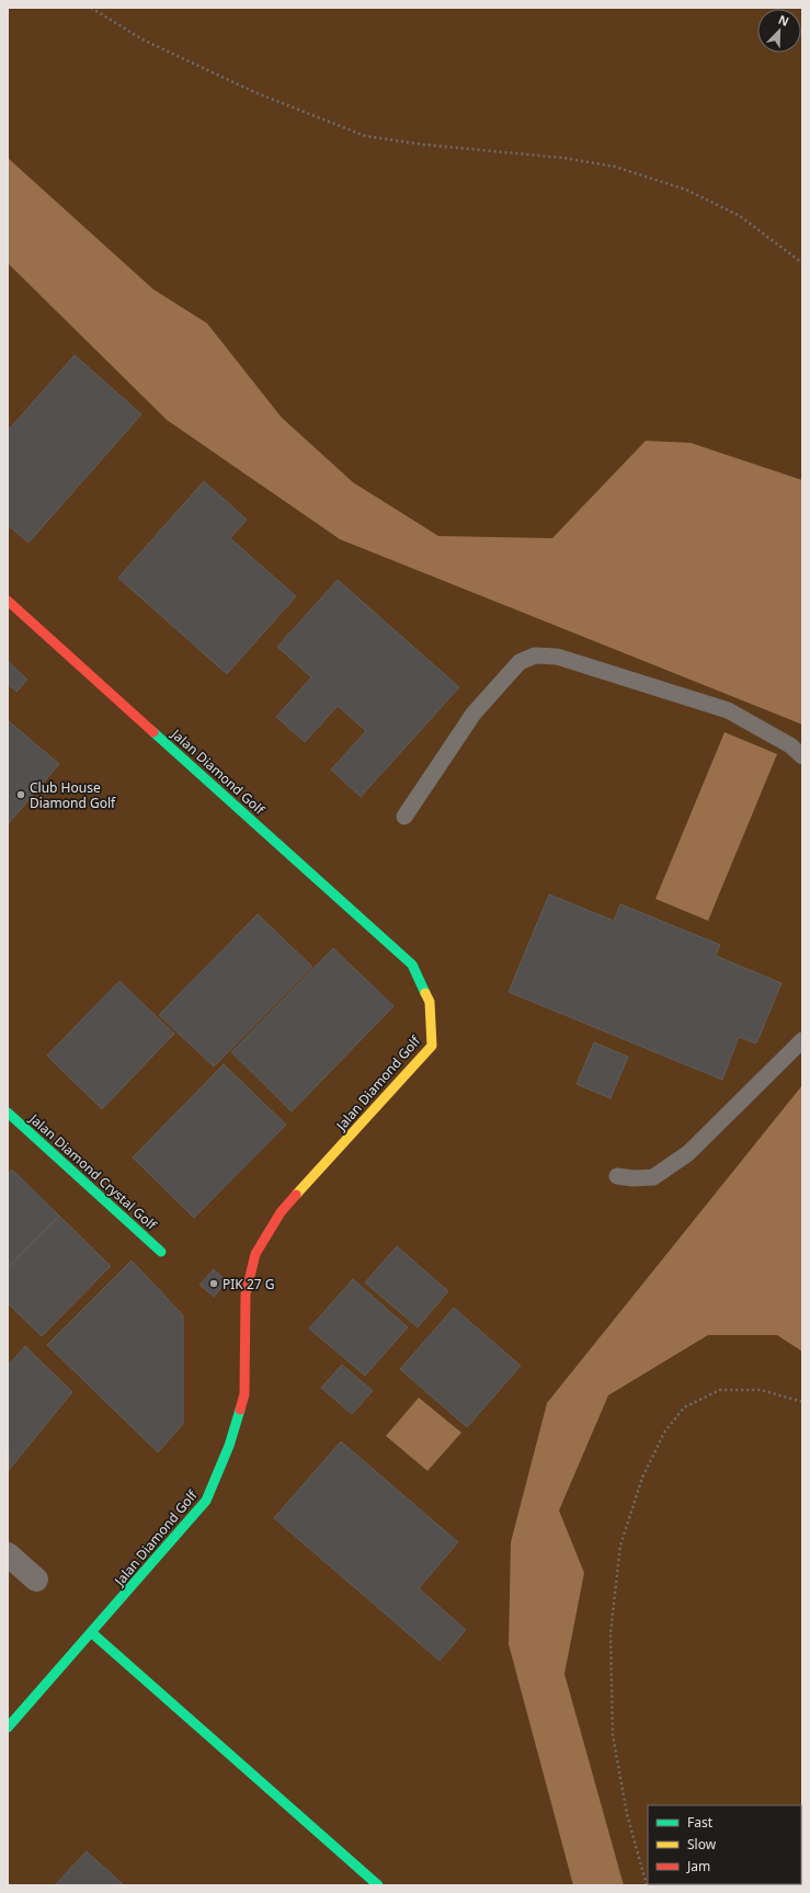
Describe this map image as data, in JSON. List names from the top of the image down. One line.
{"streets":{"street":["Jalan Diamond Golf","Jalan Diamond Crystal Golf"]},"places":["Club House Diamond Golf","PIK 27 G"],"legend":["Fast","Slow","Jam"],"north":"top right"}
